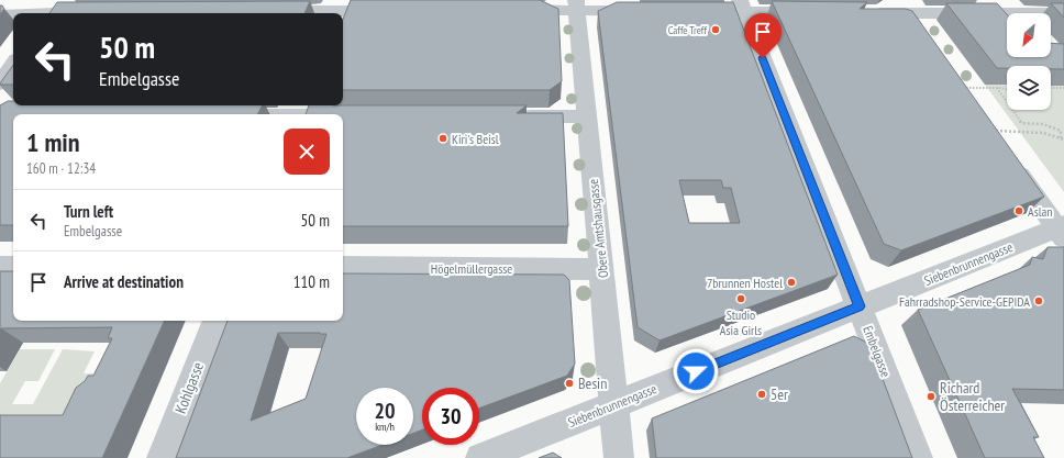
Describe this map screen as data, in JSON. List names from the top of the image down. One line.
{"streets":{"street":["Obere Amtshausgasse","Siebenbrunnengasse","Högelmüllergasse","Embelgasse","Kohlgasse"]},"crossings":[["Obere Amtshausgasse","Siebenbrunnengasse"],["Obere Amtshausgasse","Högelmüllergasse"],["Siebenbrunnengasse","Embelgasse"]],"places":["Caffe Treff","Kiri's Beisl","Aslan","7brunnen Hostel","Studio Asia Girls","Fahrradshop-Service-GEPIDA","Besin","5er","Richard Österreicher"],"north":"bottom left","page":{"turn":["50 m","Embelgasse"],"heading":["1 min","160 m · 12:34"],"list":[{"name":"Turn left","note":"Embelgasse","value":"50 m"},{"name":"Arrive at destination","value":"110 m"}],"speed":"20 km/h","limit":"30"}}
